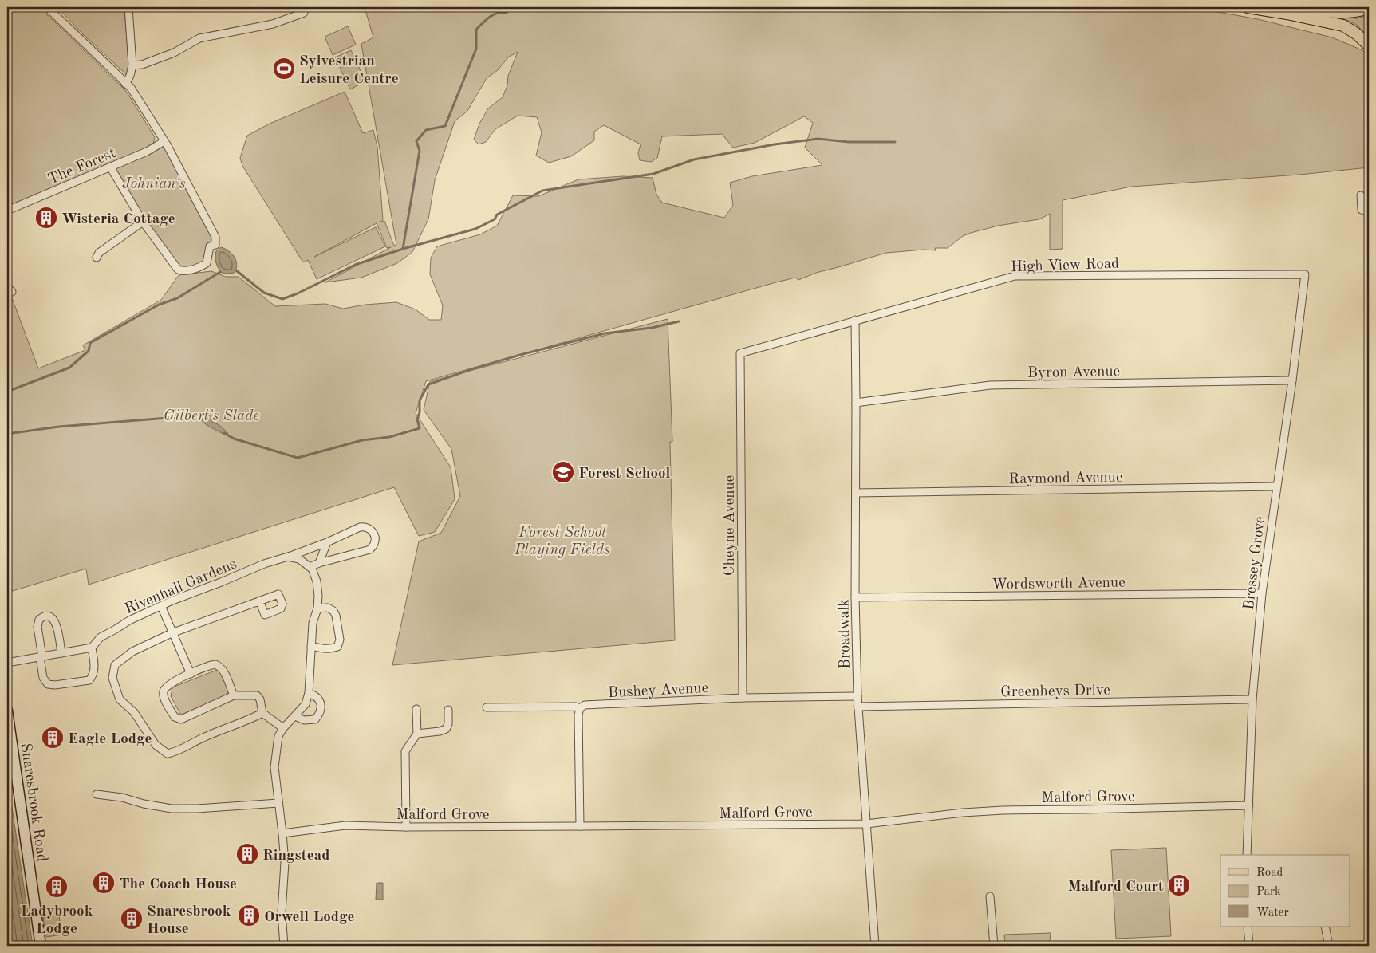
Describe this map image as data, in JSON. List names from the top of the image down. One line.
{"streets":{"street":["The Forest","High View Road","Byron Avenue","Raymond Avenue","Cheyne Avenue","Bressey Grove","Wordsworth Avenue","Rivenhall Gardens","Broadwalk","Bushey Avenue","Greenheys Drive","Malford Grove","Snaresbrook Road"]},"crossings":[["High View Road","Cheyne Avenue"],["High View Road","Bressey Grove"],["High View Road","Broadwalk"],["Byron Avenue","Bressey Grove"],["Byron Avenue","Broadwalk"],["Raymond Avenue","Bressey Grove"],["Raymond Avenue","Broadwalk"],["Cheyne Avenue","Bushey Avenue"],["Bressey Grove","Wordsworth Avenue"],["Bressey Grove","Greenheys Drive"],["Bressey Grove","Malford Grove"],["Wordsworth Avenue","Broadwalk"],["Broadwalk","Bushey Avenue"],["Broadwalk","Greenheys Drive"],["Broadwalk","Malford Grove"]],"parks":["Johnian's","Gilbert's Slade","Forest School Playing Fields"],"places":{"sports":["Sylvestrian Leisure Centre"],"building":["Wisteria Cottage","Eagle Lodge","Ringstead","The Coach House","Malford Court","Ladybrook Lodge","Orwell Lodge","Snaresbrook House"],"school or university":["Forest School"]},"legend":["Road","Park","Water"]}
